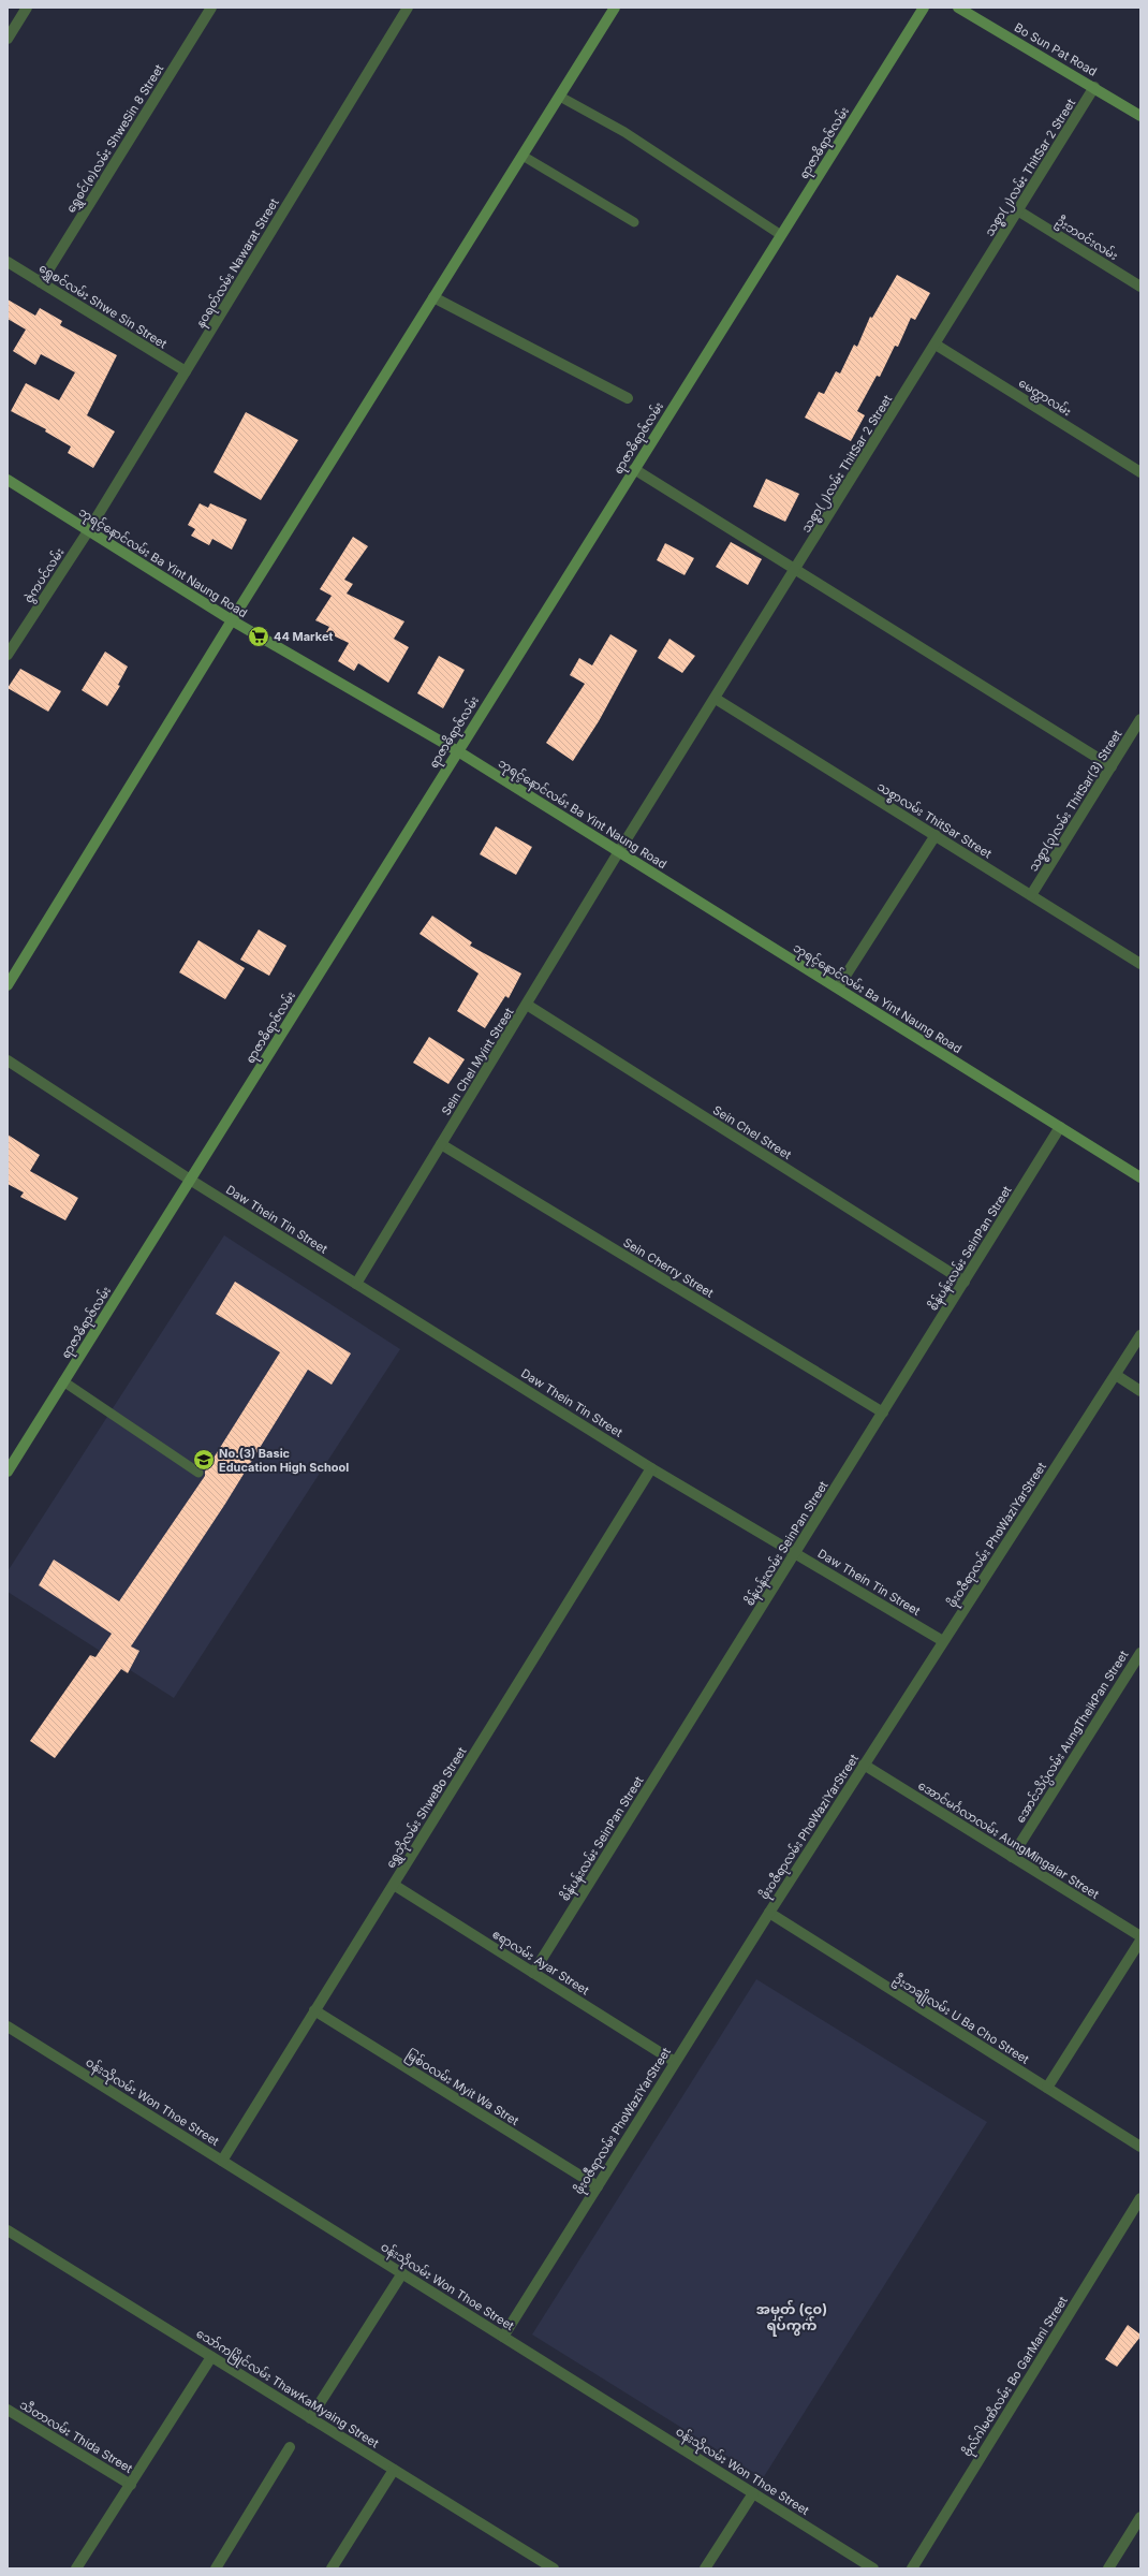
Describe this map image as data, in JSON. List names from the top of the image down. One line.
{"streets":{"street":["Bo Sun Pat Road","ရွှေစင်(၈)လမ်း ShweSin 8 Street","ရာဇာဓိရာဇ်လမ်း","သစ္စာ(၂)လမ်း ThitSar 2 Street","ဦးဘဝင်းလမ်း","နဝရတ်လမ်း Nawarat Street","ရွှေစင်လမ်း Shwe Sin Street","မေတ္တာလမ်း","ဘုရင့်နောင်လမ်း Ba Yint Naung Road","ဇွဲကပင်လမ်း","သစ္စာ(၃)လမ်း ThitSar(3) Street","သစ္စာလမ်း ThitSar Street","Sein Chel Myint Street","Sein Chel Street","Daw Thein Tin Street","စိန်ပန်းလမ်း SeinPan Street","Sein Cherry Street","ဖိုးဝဇီရာလမ်း PhoWaziYarStreet","အောင်သိပ္ပံလမ်း AungTheikPan Street","ရွှေဘိုလမ်း ShweBo Street","အောင်မင်္ဂလာလမ်း AungMingalar Street","ဧရာလမ်း Ayar Street","ဦးဘချိုလမ်း U Ba Cho Street","မြစ်ဝလမ်း Myit Wa Stret","ဝန်းသိုလမ်း Won Thoe Street","ဗိုလ်ဂါမဏိလမ်း Bo GarMani Street","သော်ကမြိုင်လမ်း ThawKaMyaing Street","သီတာလမ်း Thida Street"]},"crossings":[["Bo Sun Pat Road","သစ္စာ(၂)လမ်း ThitSar 2 Street"],["ရွှေစင်(၈)လမ်း ShweSin 8 Street","ရွှေစင်လမ်း Shwe Sin Street"],["ရာဇာဓိရာဇ်လမ်း","ဘုရင့်နောင်လမ်း Ba Yint Naung Road"],["ရာဇာဓိရာဇ်လမ်း","Daw Thein Tin Street"],["သစ္စာ(၂)လမ်း ThitSar 2 Street","ဦးဘဝင်းလမ်း"],["သစ္စာ(၂)လမ်း ThitSar 2 Street","မေတ္တာလမ်း"],["သစ္စာ(၂)လမ်း ThitSar 2 Street","ဘုရင့်နောင်လမ်း Ba Yint Naung Road"],["သစ္စာ(၂)လမ်း ThitSar 2 Street","သစ္စာလမ်း ThitSar Street"],["သစ္စာ(၂)လမ်း ThitSar 2 Street","Sein Chel Myint Street"],["နဝရတ်လမ်း Nawarat Street","ရွှေစင်လမ်း Shwe Sin Street"],["နဝရတ်လမ်း Nawarat Street","ဘုရင့်နောင်လမ်း Ba Yint Naung Road"],["နဝရတ်လမ်း Nawarat Street","ဇွဲကပင်လမ်း"],["ဘုရင့်နောင်လမ်း Ba Yint Naung Road","ဇွဲကပင်လမ်း"],["ဘုရင့်နောင်လမ်း Ba Yint Naung Road","Sein Chel Myint Street"],["ဘုရင့်နောင်လမ်း Ba Yint Naung Road","စိန်ပန်းလမ်း SeinPan Street"],["သစ္စာ(၃)လမ်း ThitSar(3) Street","သစ္စာလမ်း ThitSar Street"],["Sein Chel Myint Street","Sein Chel Street"],["Sein Chel Myint Street","Daw Thein Tin Street"],["Sein Chel Myint Street","Sein Cherry Street"],["Sein Chel Street","စိန်ပန်းလမ်း SeinPan Street"],["Daw Thein Tin Street","စိန်ပန်းလမ်း SeinPan Street"],["Daw Thein Tin Street","ဖိုးဝဇီရာလမ်း PhoWaziYarStreet"],["Daw Thein Tin Street","ရွှေဘိုလမ်း ShweBo Street"],["စိန်ပန်းလမ်း SeinPan Street","Sein Cherry Street"],["စိန်ပန်းလမ်း SeinPan Street","ဧရာလမ်း Ayar Street"],["ဖိုးဝဇီရာလမ်း PhoWaziYarStreet","အောင်မင်္ဂလာလမ်း AungMingalar Street"],["ဖိုးဝဇီရာလမ်း PhoWaziYarStreet","ဧရာလမ်း Ayar Street"],["ဖိုးဝဇီရာလမ်း PhoWaziYarStreet","ဦးဘချိုလမ်း U Ba Cho Street"],["ဖိုးဝဇီရာလမ်း PhoWaziYarStreet","မြစ်ဝလမ်း Myit Wa Stret"],["ဖိုးဝဇီရာလမ်း PhoWaziYarStreet","ဝန်းသိုလမ်း Won Thoe Street"],["အောင်သိပ္ပံလမ်း AungTheikPan Street","အောင်မင်္ဂလာလမ်း AungMingalar Street"],["ရွှေဘိုလမ်း ShweBo Street","ဧရာလမ်း Ayar Street"],["ရွှေဘိုလမ်း ShweBo Street","မြစ်ဝလမ်း Myit Wa Stret"],["ရွှေဘိုလမ်း ShweBo Street","ဝန်းသိုလမ်း Won Thoe Street"]],"districts":["အမှတ် (၄၀) ရပ်ကွက်"],"places":{"supermarket":["44 Market"],"school or university":["No.(3) Basic Education High School"]}}
